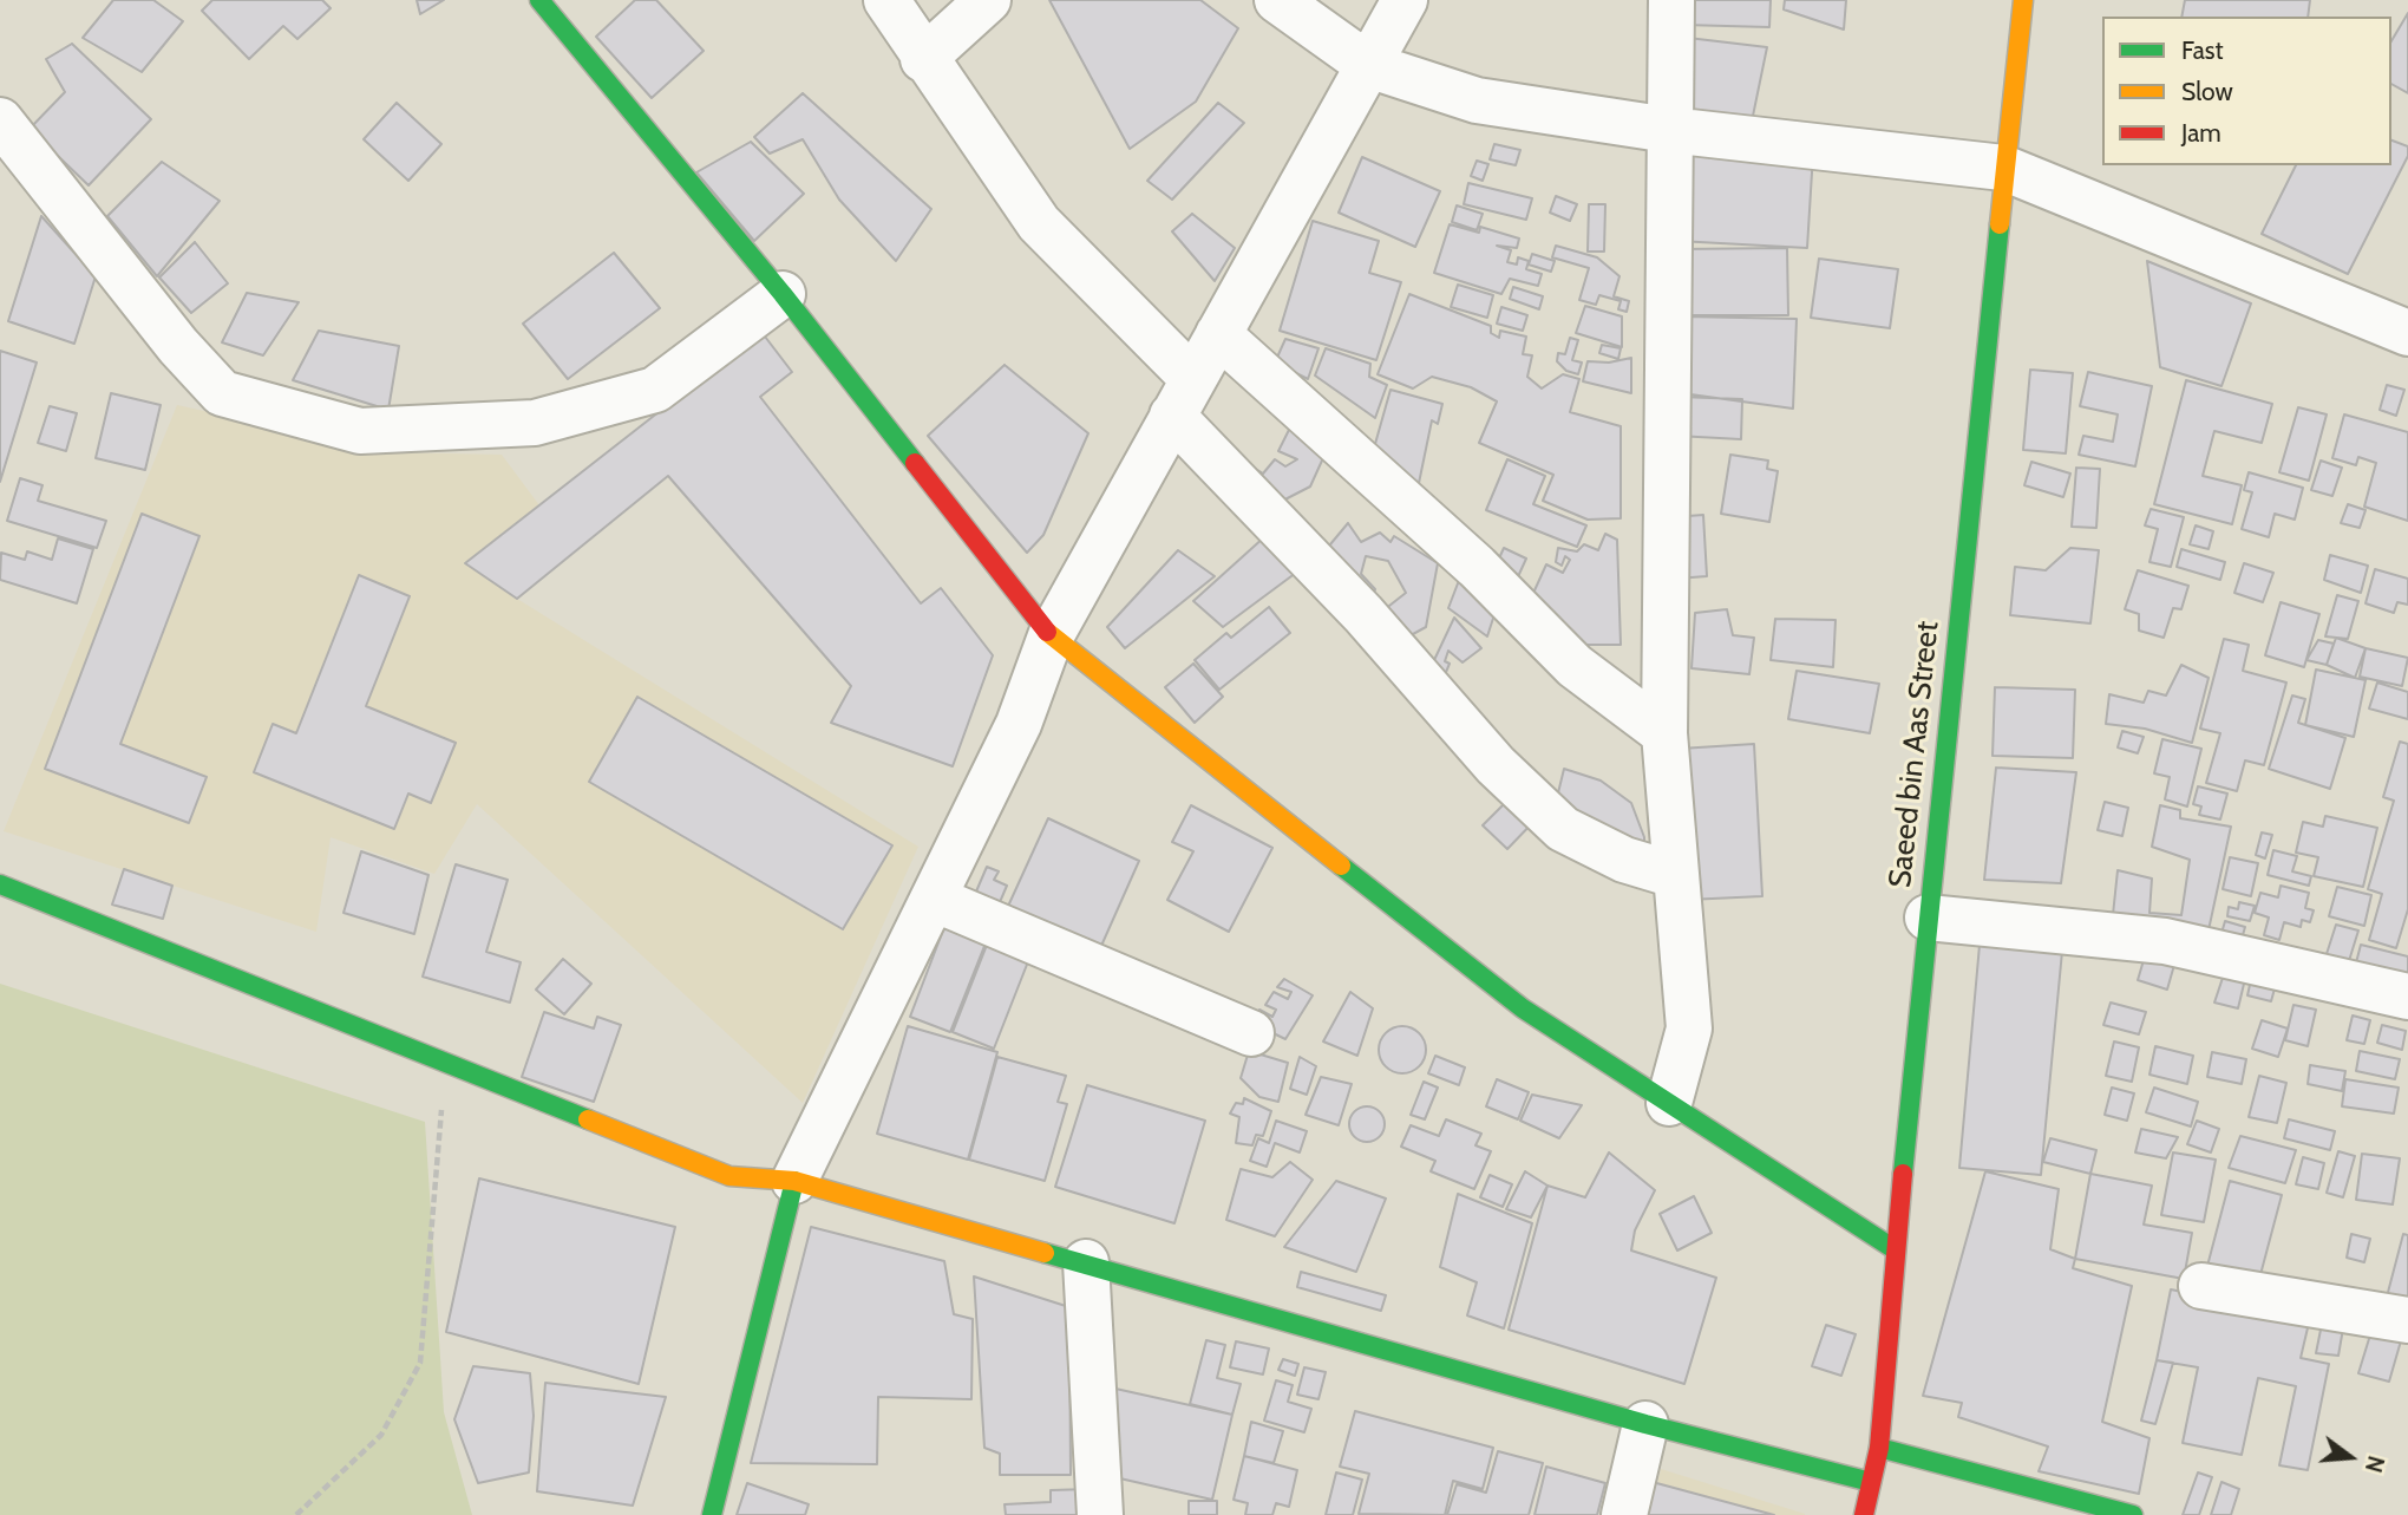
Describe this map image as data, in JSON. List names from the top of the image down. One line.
{"streets":{"main road":["Saeed bin Aas Street"]},"legend":["Fast","Slow","Jam"],"north":"right"}
